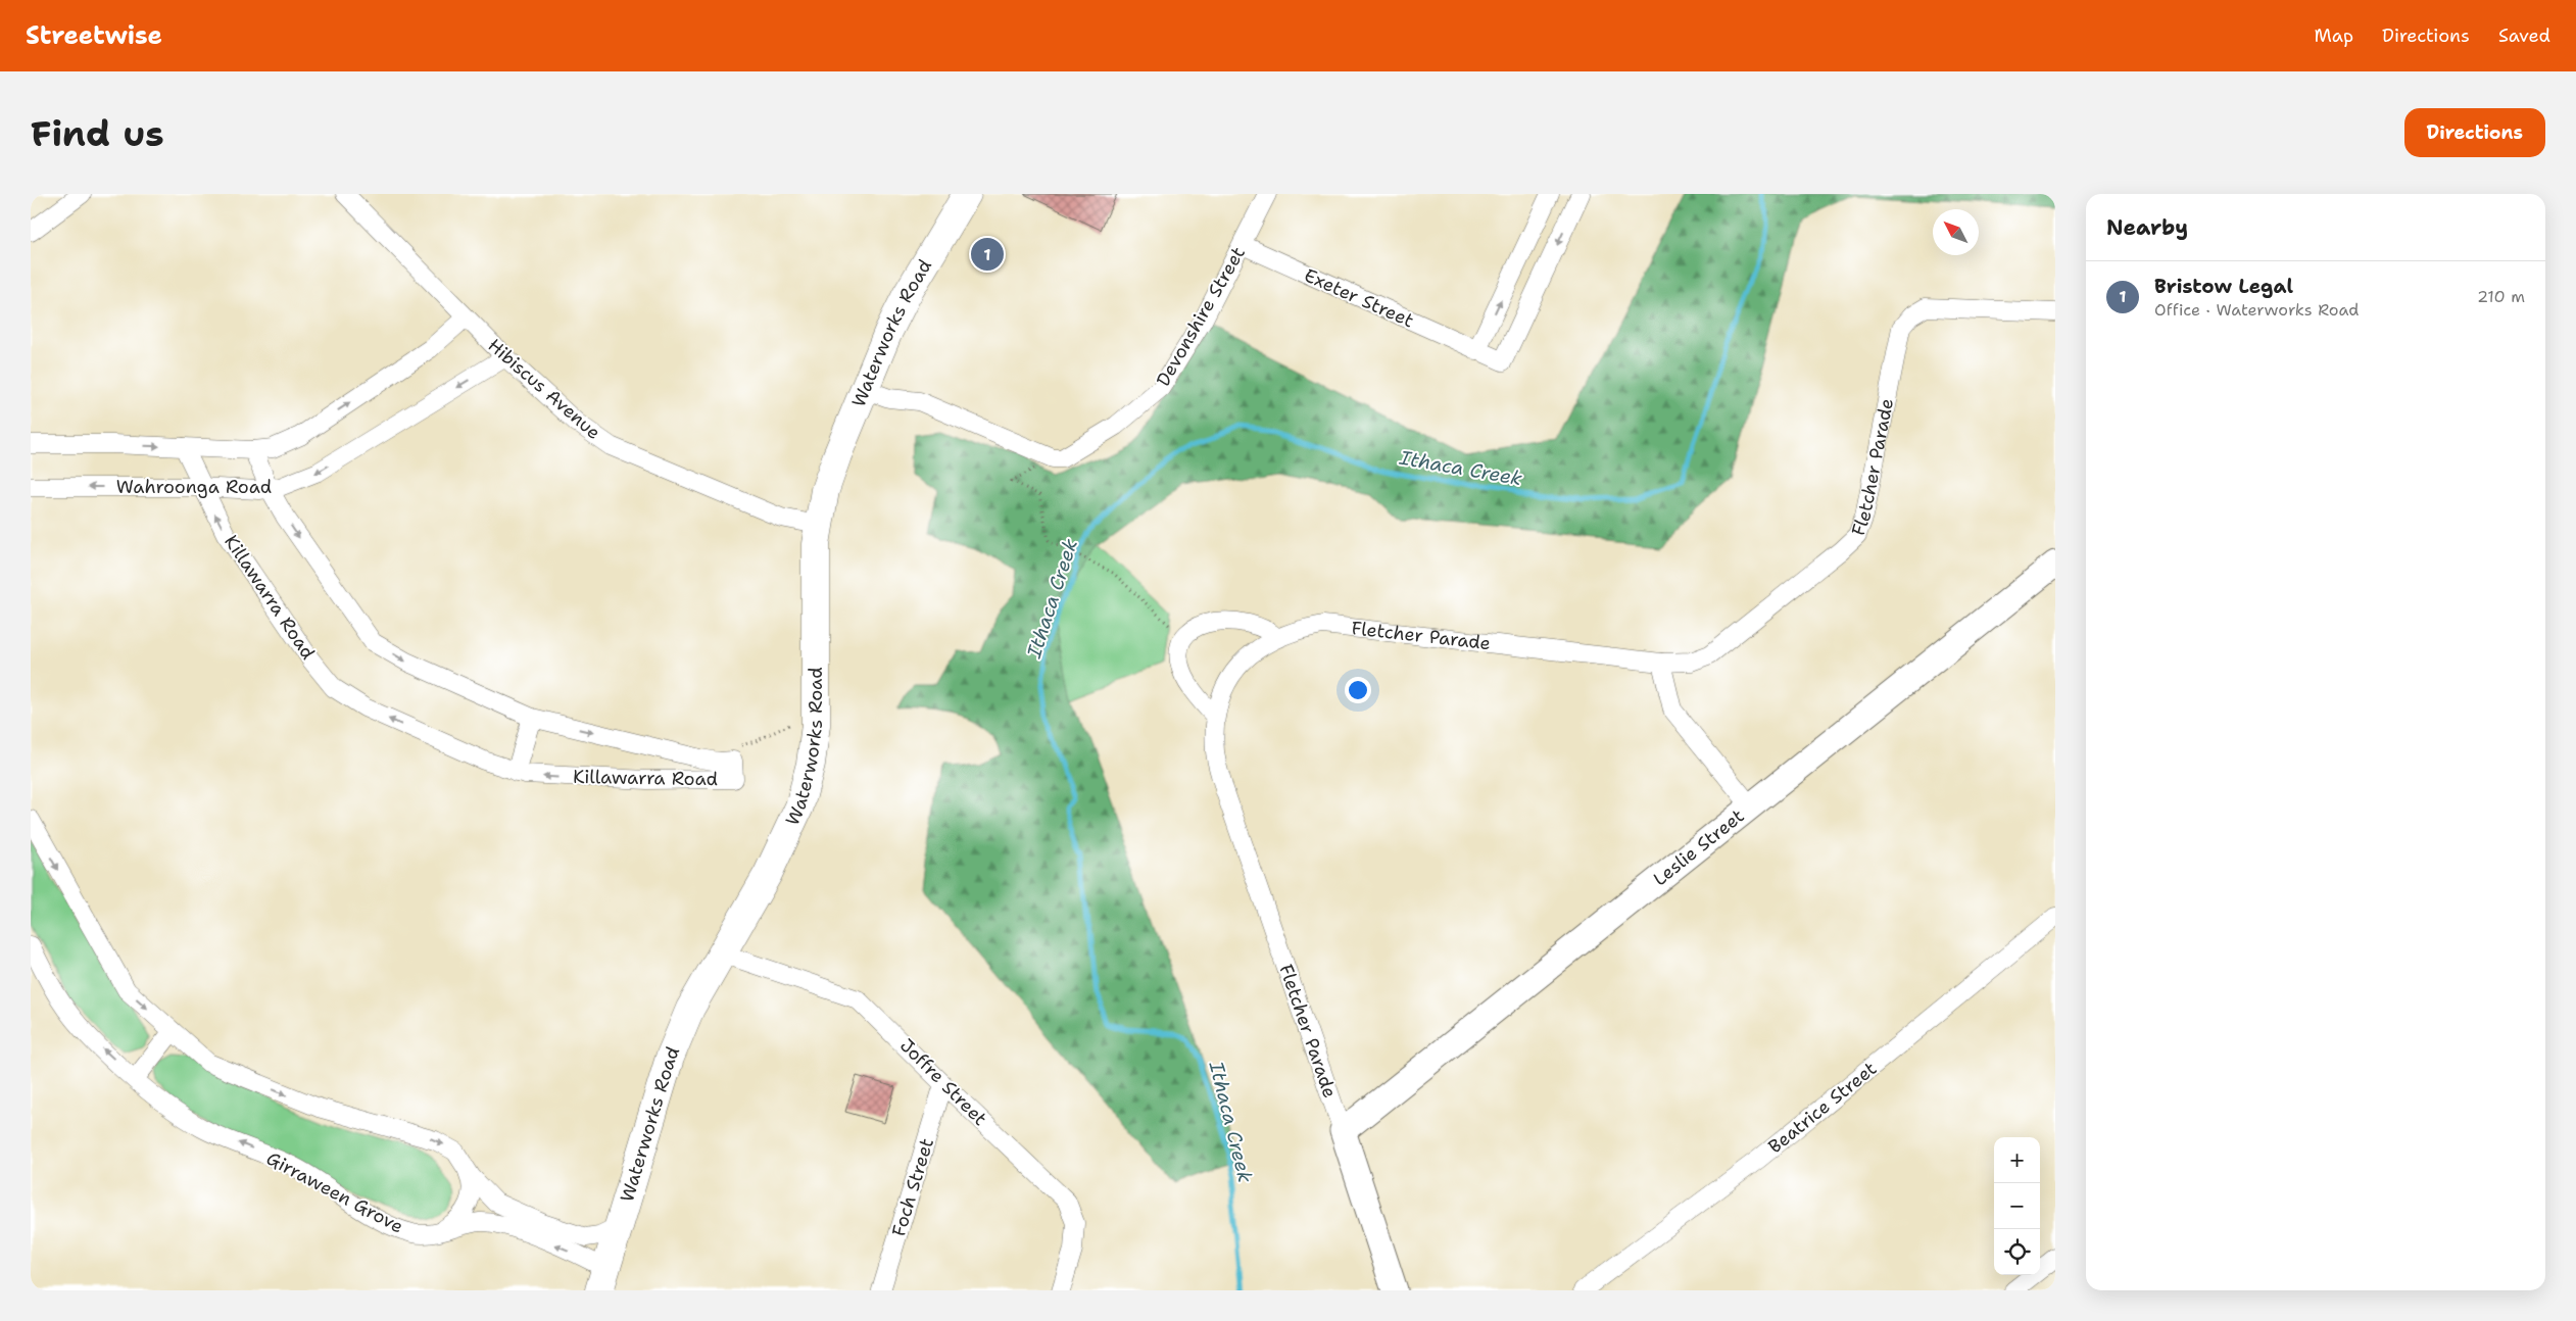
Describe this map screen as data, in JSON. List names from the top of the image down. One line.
{"streets":{"main road":["Waterworks Road"],"street":["Exeter Street","Devonshire Street","Hibiscus Avenue","Fletcher Parade","Wahroonga Road","Killawarra Road","Leslie Street","Joffre Street","Beatrice Street","Foch Street","Girraween Grove"]},"crossings":[["Exeter Street","Devonshire Street"],["Waterworks Road","Hibiscus Avenue"],["Waterworks Road","Joffre Street"],["Waterworks Road","Girraween Grove"],["Hibiscus Avenue","Wahroonga Road"],["Fletcher Parade","Leslie Street"],["Wahroonga Road","Killawarra Road"],["Joffre Street","Foch Street"]],"water":["Ithaca Creek"],"north":"top left","page":{"header":"Streetwise","nav":["Map","Directions","Saved"],"buttons":"Directions","title":"Find us","heading":"Nearby","pins":"1","list":[{"mark":"1","name":"Bristow Legal","note":"Office · Waterworks Road","value":"210 m"}],"map_buttons":["+","−"]}}
